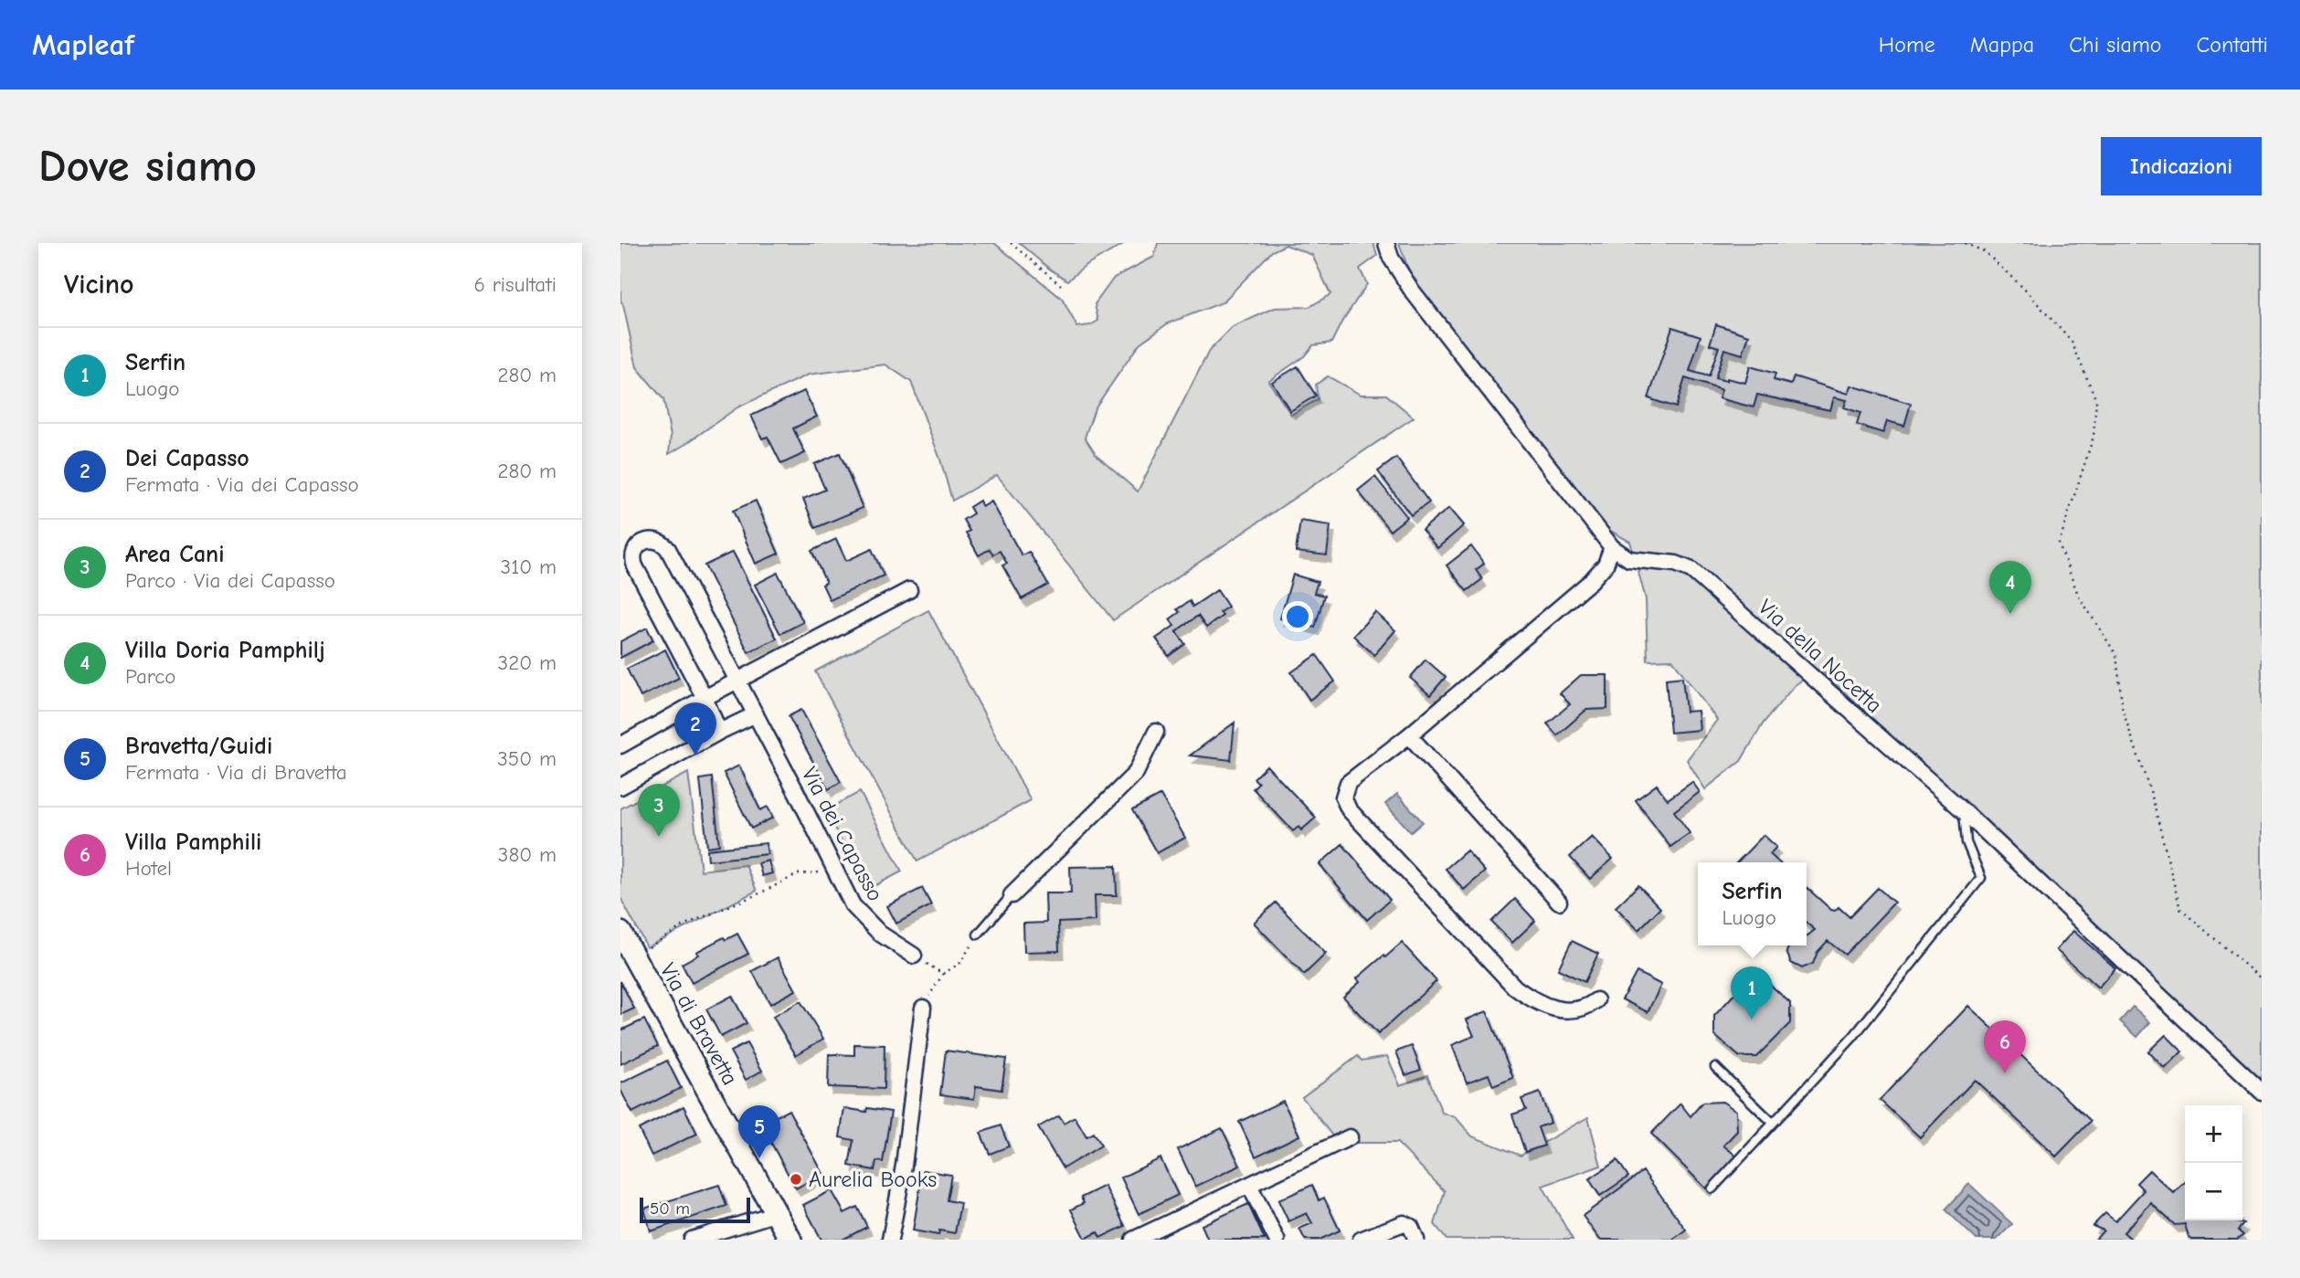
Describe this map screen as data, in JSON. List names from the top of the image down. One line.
{"streets":{"main road":["Via di Bravetta"],"street":["Via della Nocetta","Via dei Capasso"]},"places":["Aurelia Books"],"scale_bar":"50 m","page":{"header":"Mapleaf","nav":["Home","Mappa","Chi siamo","Contatti"],"buttons":"Indicazioni","title":"Dove siamo","heading":["Vicino","6 risultati"],"list":[{"mark":"1","name":"Serfin","note":"Luogo","value":"280 m"},{"mark":"2","name":"Dei Capasso","note":"Fermata · Via dei Capasso","value":"280 m"},{"mark":"3","name":"Area Cani","note":"Parco · Via dei Capasso","value":"310 m"},{"mark":"4","name":"Villa Doria Pamphilj","note":"Parco","value":"320 m"},{"mark":"5","name":"Bravetta/Guidi","note":"Fermata · Via di Bravetta","value":"350 m"},{"mark":"6","name":"Villa Pamphili","note":"Hotel","value":"380 m"}],"pins":["4","2","3","1","6","5"],"popup":["Serfin","Luogo"],"map_buttons":["+","−"],"scale":"50 m"}}
